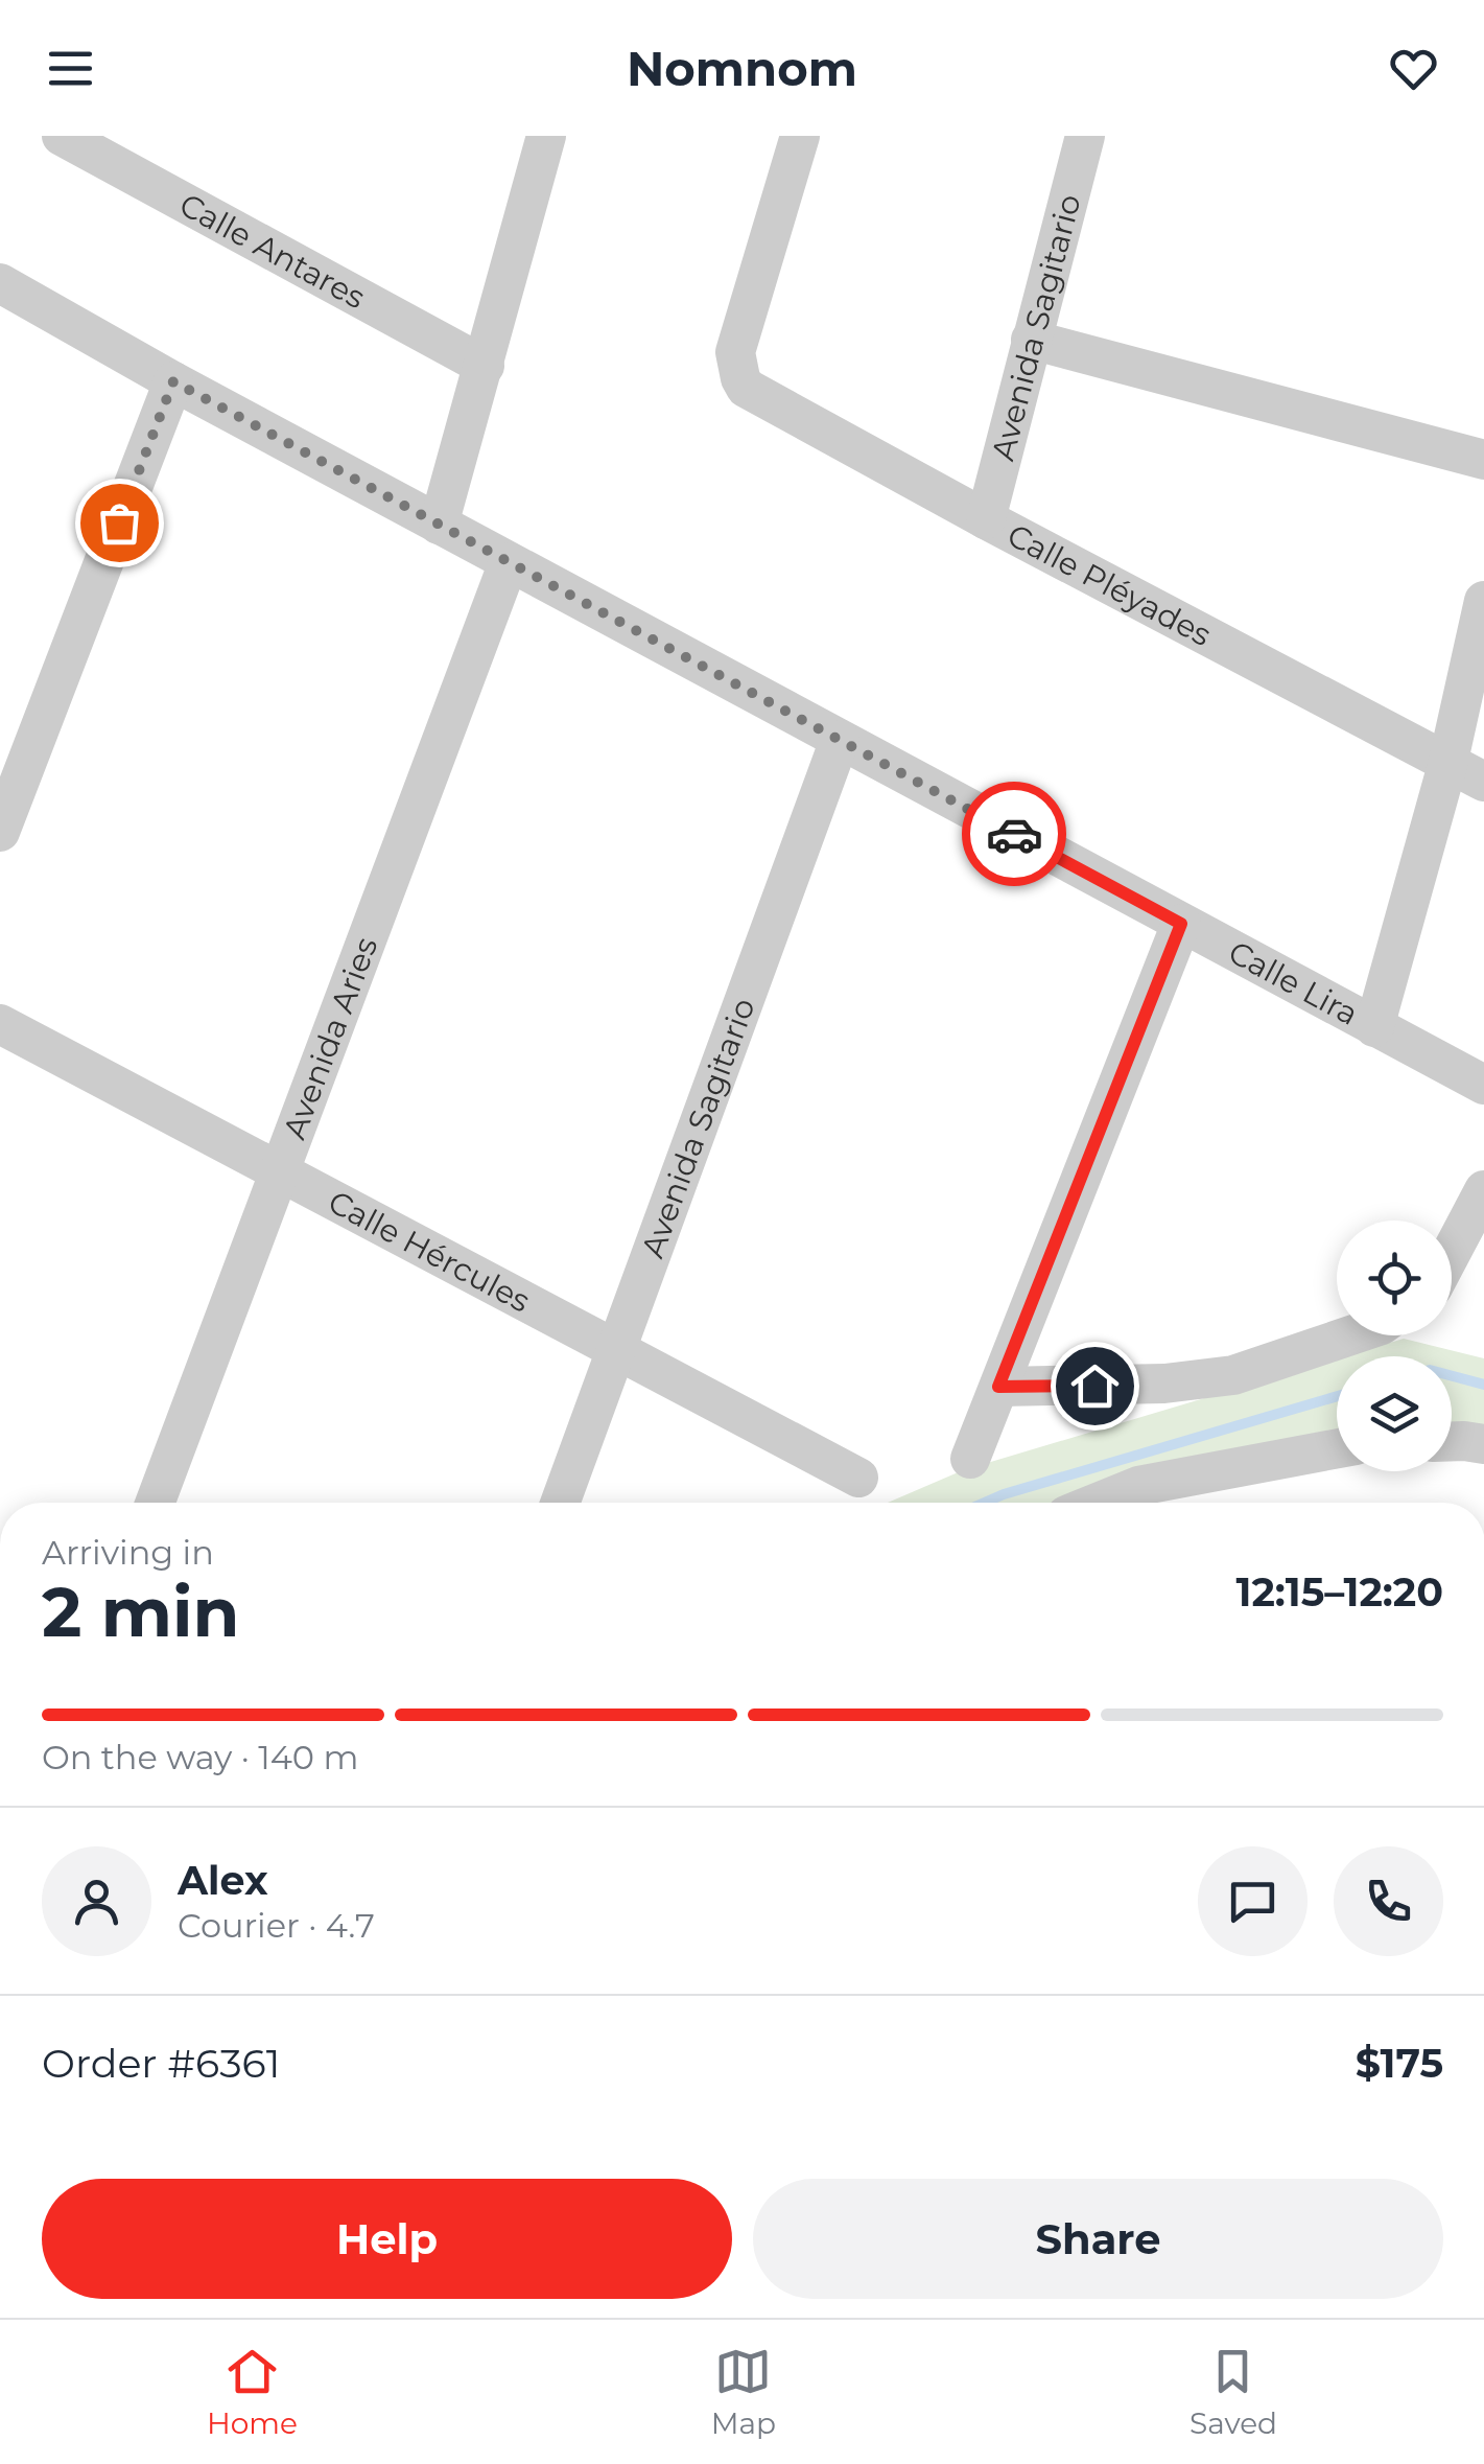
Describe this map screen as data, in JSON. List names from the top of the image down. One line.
{"streets":{"street":["Calle Antares","Avenida Sagitario","Calle Pléyades","Calle Lira","Avenida Aries","Calle Hércules"]},"crossings":[["Avenida Sagitario","Calle Pléyades"],["Avenida Sagitario","Calle Lira"],["Avenida Sagitario","Calle Hércules"],["Calle Lira","Avenida Aries"],["Avenida Aries","Calle Hércules"]],"page":{"header":"Nomnom","heading":["2 min","Arriving in","12:15–12:20"],"panel":["Alex","Courier · 4.7","Order #6361","$175"],"bar":"On the way · 140 m","buttons":["Help","Share"],"tabs":["Home","Map","Saved"]}}
